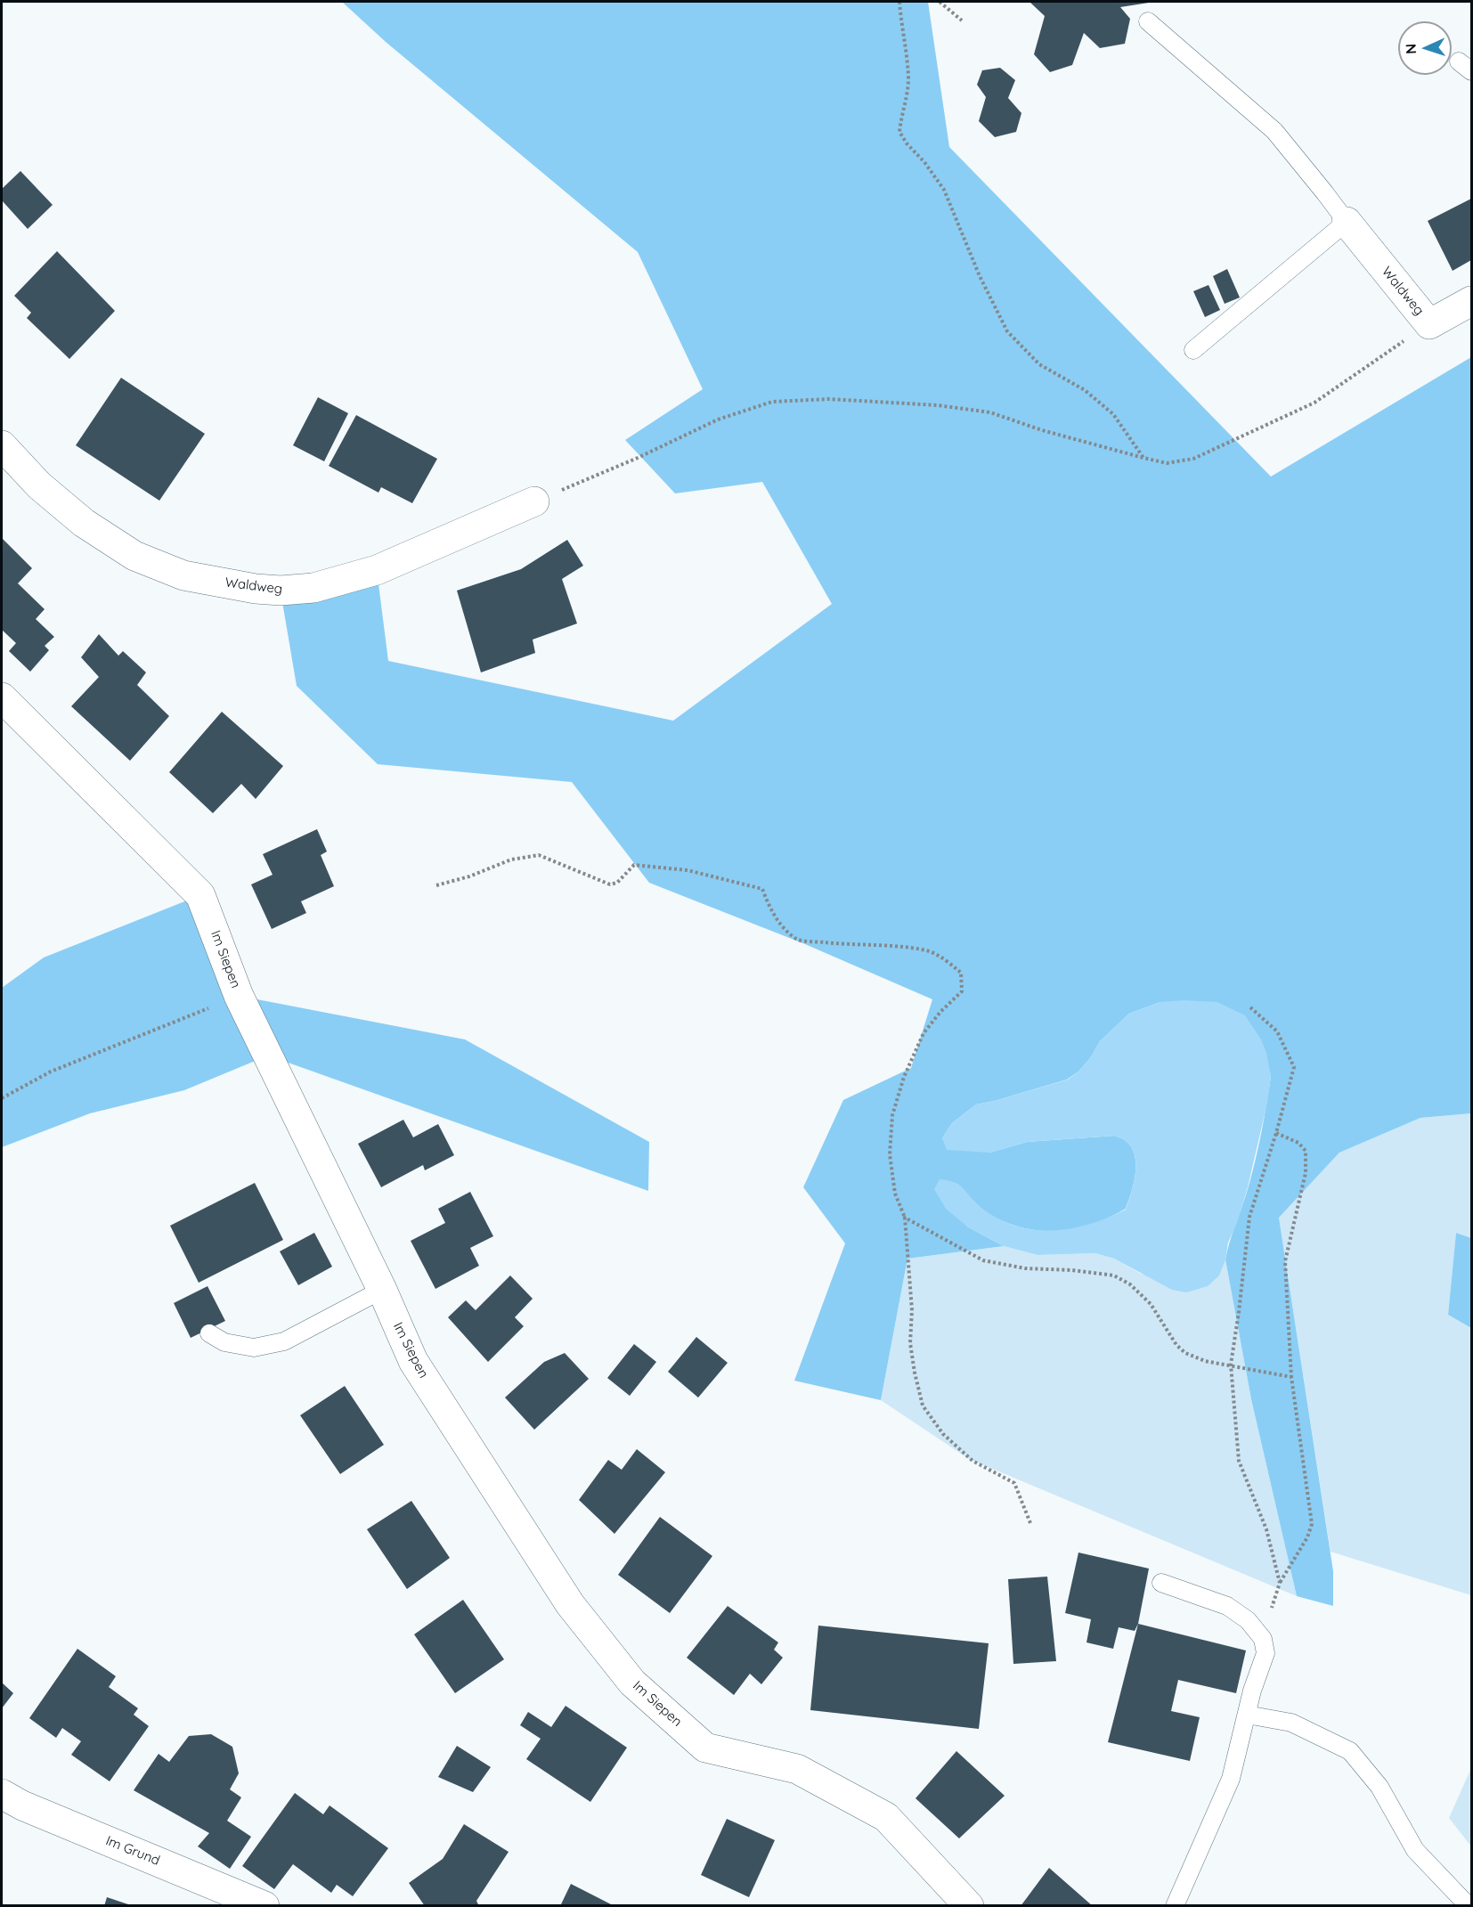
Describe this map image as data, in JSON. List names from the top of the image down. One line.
{"streets":{"street":["Waldweg","Im Siepen","Im Grund"]},"north":"left"}
